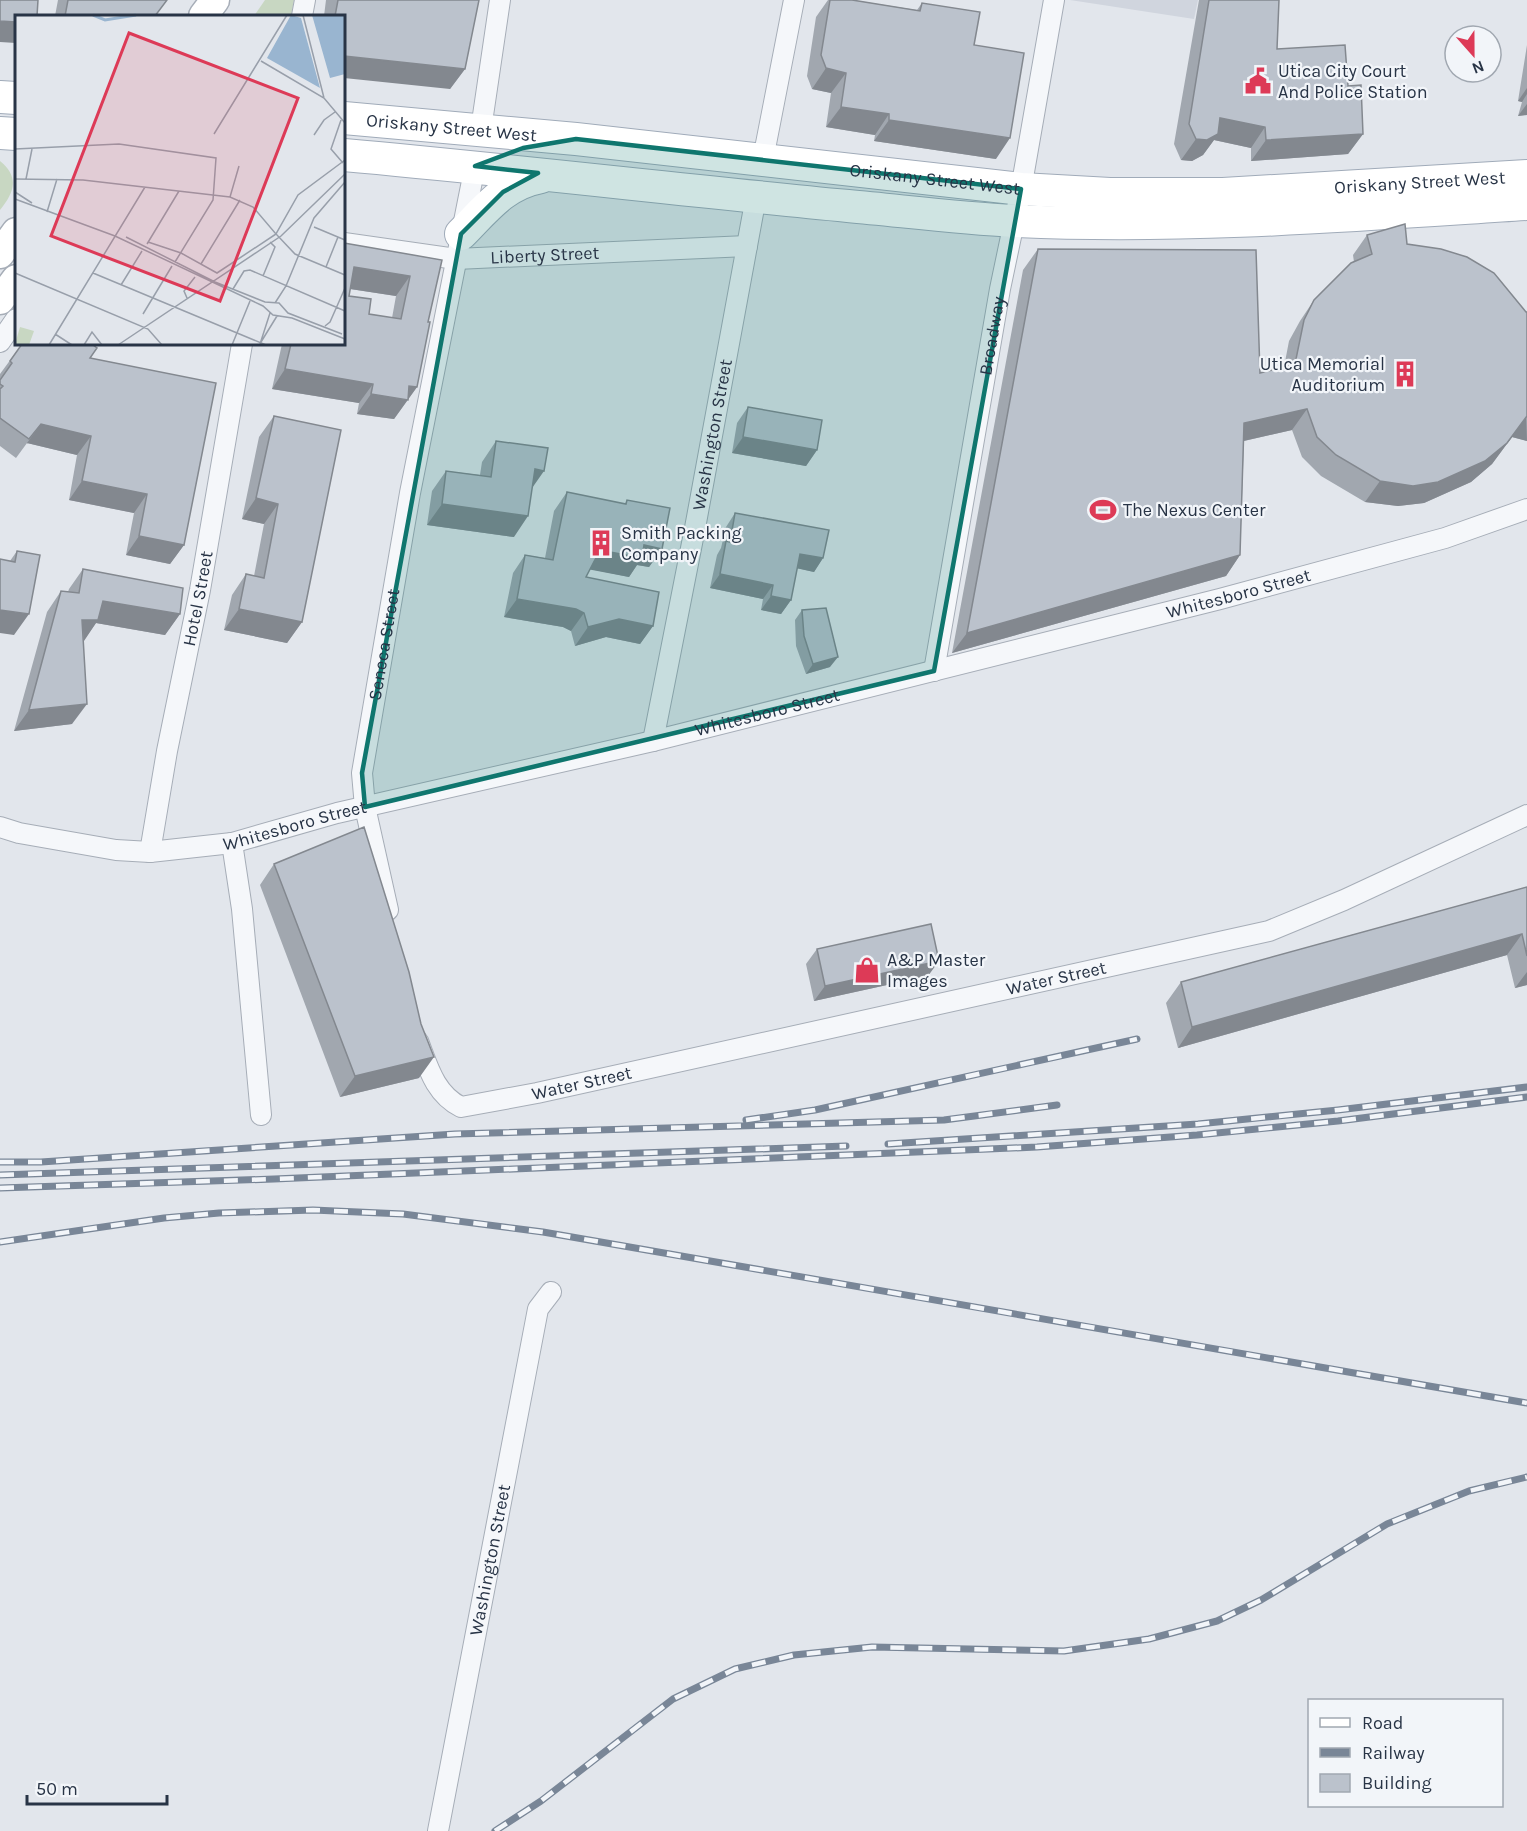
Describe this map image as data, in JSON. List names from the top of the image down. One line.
{"streets":{"main road":["Oriskany Street West"],"street":["Liberty Street","Broadway","Washington Street","Whitesboro Street","Hotel Street","Seneca Street","Water Street"]},"crossings":[["Oriskany Street West","Broadway"],["Oriskany Street West","Washington Street"],["Oriskany Street West","Seneca Street"],["Liberty Street","Washington Street"],["Liberty Street","Seneca Street"],["Broadway","Whitesboro Street"],["Washington Street","Whitesboro Street"],["Whitesboro Street","Hotel Street"],["Whitesboro Street","Seneca Street"]],"places":{"public building":["Utica City Court And Police Station"],"building":["Utica Memorial Auditorium","Smith Packing Company"],"sports":["The Nexus Center"],"shop":["A&P Master Images"]},"legend":["Road","Railway","Building"],"scale_bar":"50 m","north":"bottom"}
